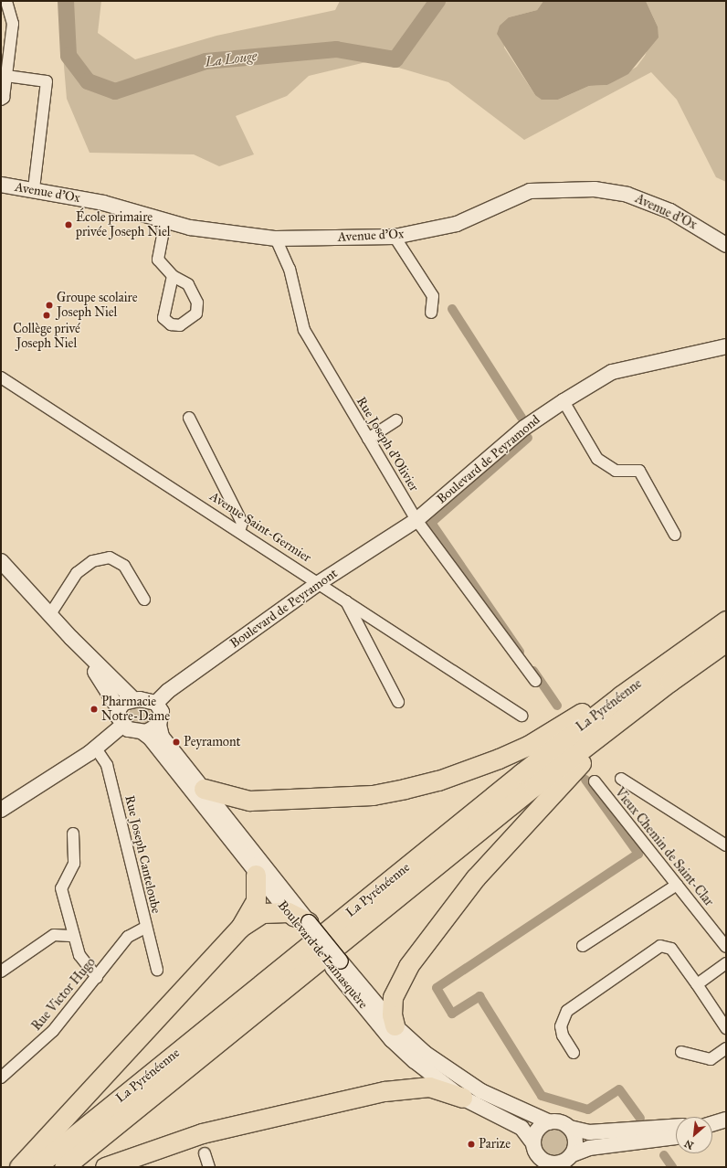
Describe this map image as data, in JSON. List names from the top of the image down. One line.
{"streets":{"highway":["La Pyrénéenne"],"main road":["Avenue d'Ox","Boulevard de Peyramond","Boulevard de Peyramont","Boulevard de Lamasquère"],"street":["Rue Joseph d'Olivier","Avenue Saint-Germier","Vieux Chemin de Saint-Clar","Rue Joseph Canteloube","Rue Victor Hugo"]},"crossings":[["Avenue d'Ox","Rue Joseph d'Olivier"],["Rue Joseph d'Olivier","Boulevard de Peyramond"],["Rue Joseph d'Olivier","Boulevard de Peyramont"],["Boulevard de Peyramond","Boulevard de Peyramont"],["Avenue Saint-Germier","Boulevard de Peyramont"],["Boulevard de Peyramont","Boulevard de Lamasquère"],["Rue Joseph Canteloube","Rue Victor Hugo"]],"water":["La Louge"],"places":["École primaire privée Joseph Niel","Groupe scolaire Joseph Niel","Collège privé Joseph Niel","Pharmacie Notre-Dame","Peyramont","Parize"],"north":"bottom left"}
